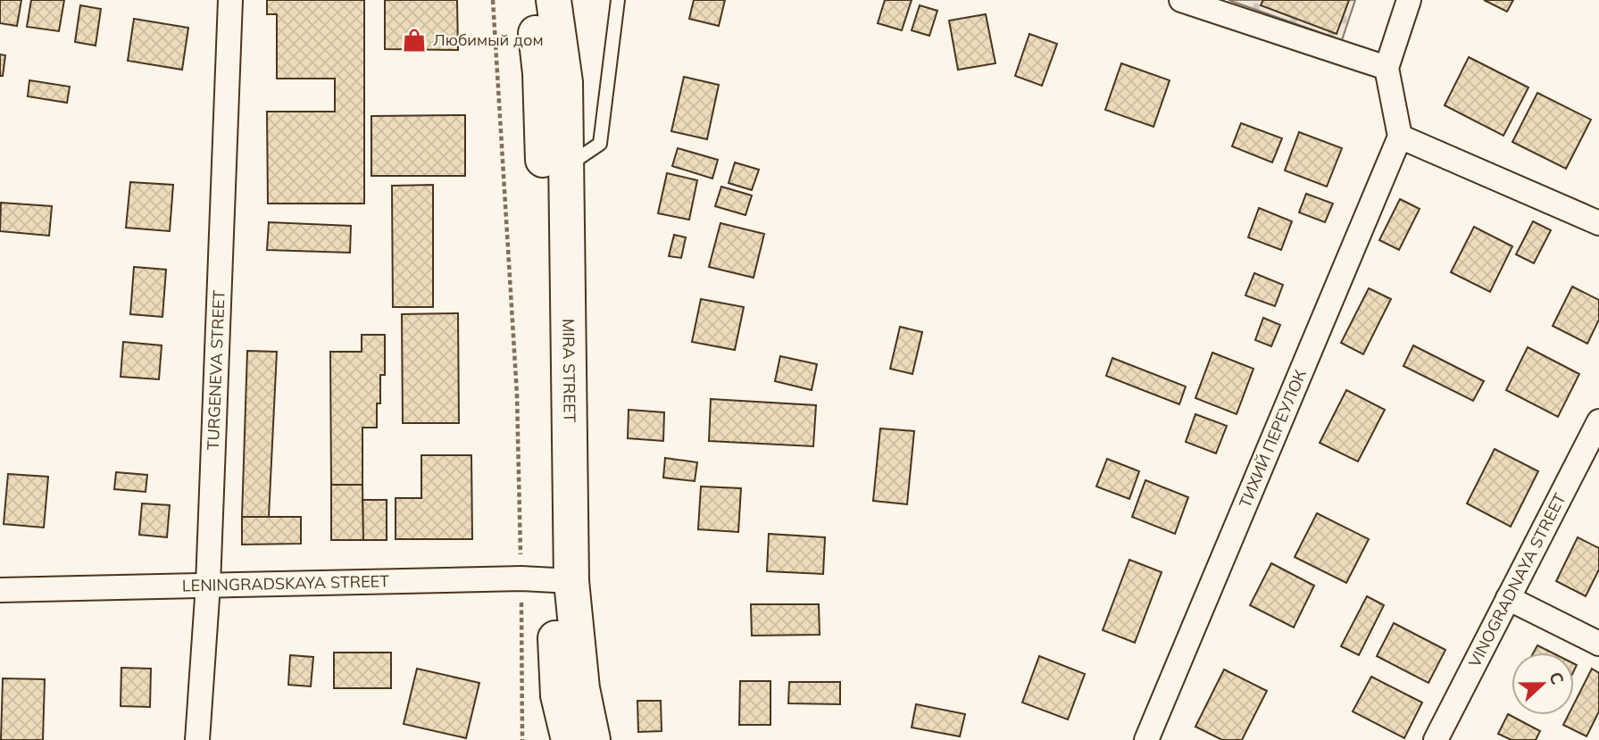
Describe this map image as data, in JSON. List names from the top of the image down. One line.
{"streets":{"main road":["MIRA STREET"],"street":["TURGENEVA STREET","ТИХИЙ ПЕРЕУЛОК","VINOGRADNAYA STREET","LENINGRADSKAYA STREET"]},"crossings":[["TURGENEVA STREET","LENINGRADSKAYA STREET"],["MIRA STREET","LENINGRADSKAYA STREET"]],"places":{"shop":["Любимый дом"]},"north":"right"}
